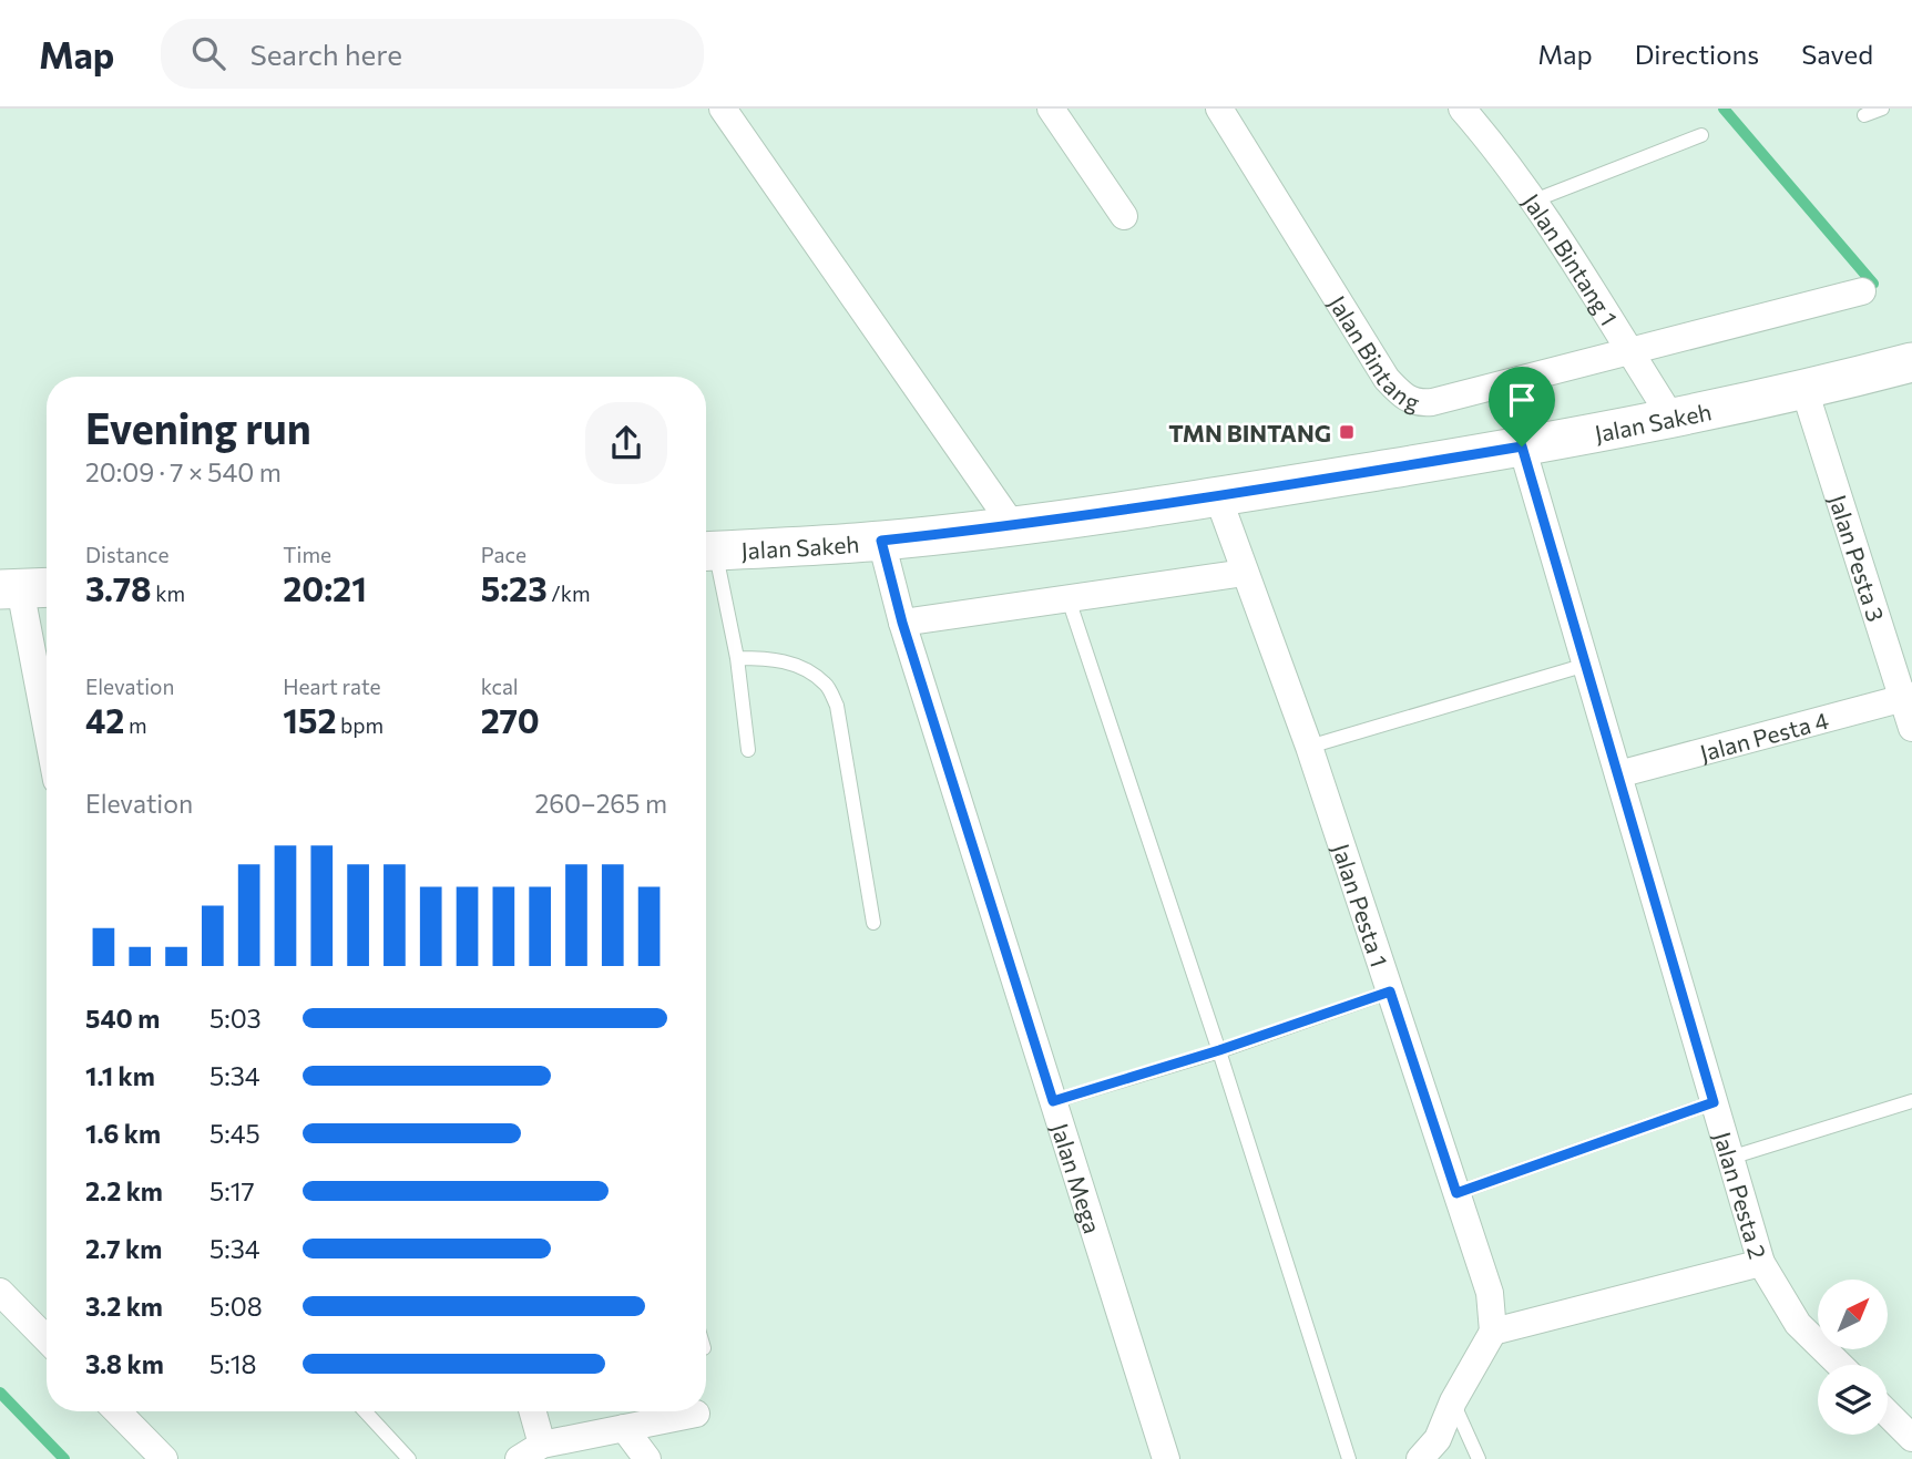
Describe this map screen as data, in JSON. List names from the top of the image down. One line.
{"streets":{"street":["Jalan Bintang 1","Jalan Bintang","Jalan Sakeh","Jalan Pesta 3","Jalan Pesta 4","Jalan Pesta 1","Jalan Mega","Jalan Pesta 2"]},"crossings":[["Jalan Bintang 1","Jalan Bintang"],["Jalan Bintang 1","Jalan Sakeh"],["Jalan Sakeh","Jalan Pesta 3"],["Jalan Sakeh","Jalan Pesta 1"],["Jalan Sakeh","Jalan Mega"],["Jalan Sakeh","Jalan Pesta 2"],["Jalan Pesta 3","Jalan Pesta 4"],["Jalan Pesta 4","Jalan Pesta 2"]],"places":{"transit":["TMN BINTANG"]},"north":"top right","page":{"header":"Map","search":"Search here","nav":["Map","Directions","Saved"],"heading":["Evening run","20:09 · 7 × 540 m"],"stats":[["Distance","3.78 km"],["Time","20:21"],["Pace","5:23 /km"],["Elevation","42 m"],["Heart rate","152 bpm"],["kcal","270"]],"chart":["Elevation","260–265 m"],"list":[{"name":"540 m","note":"5:03"},{"name":"1.1 km","note":"5:34"},{"name":"1.6 km","note":"5:45"},{"name":"2.2 km","note":"5:17"},{"name":"2.7 km","note":"5:34"},{"name":"3.2 km","note":"5:08"},{"name":"3.8 km","note":"5:18"}]}}
